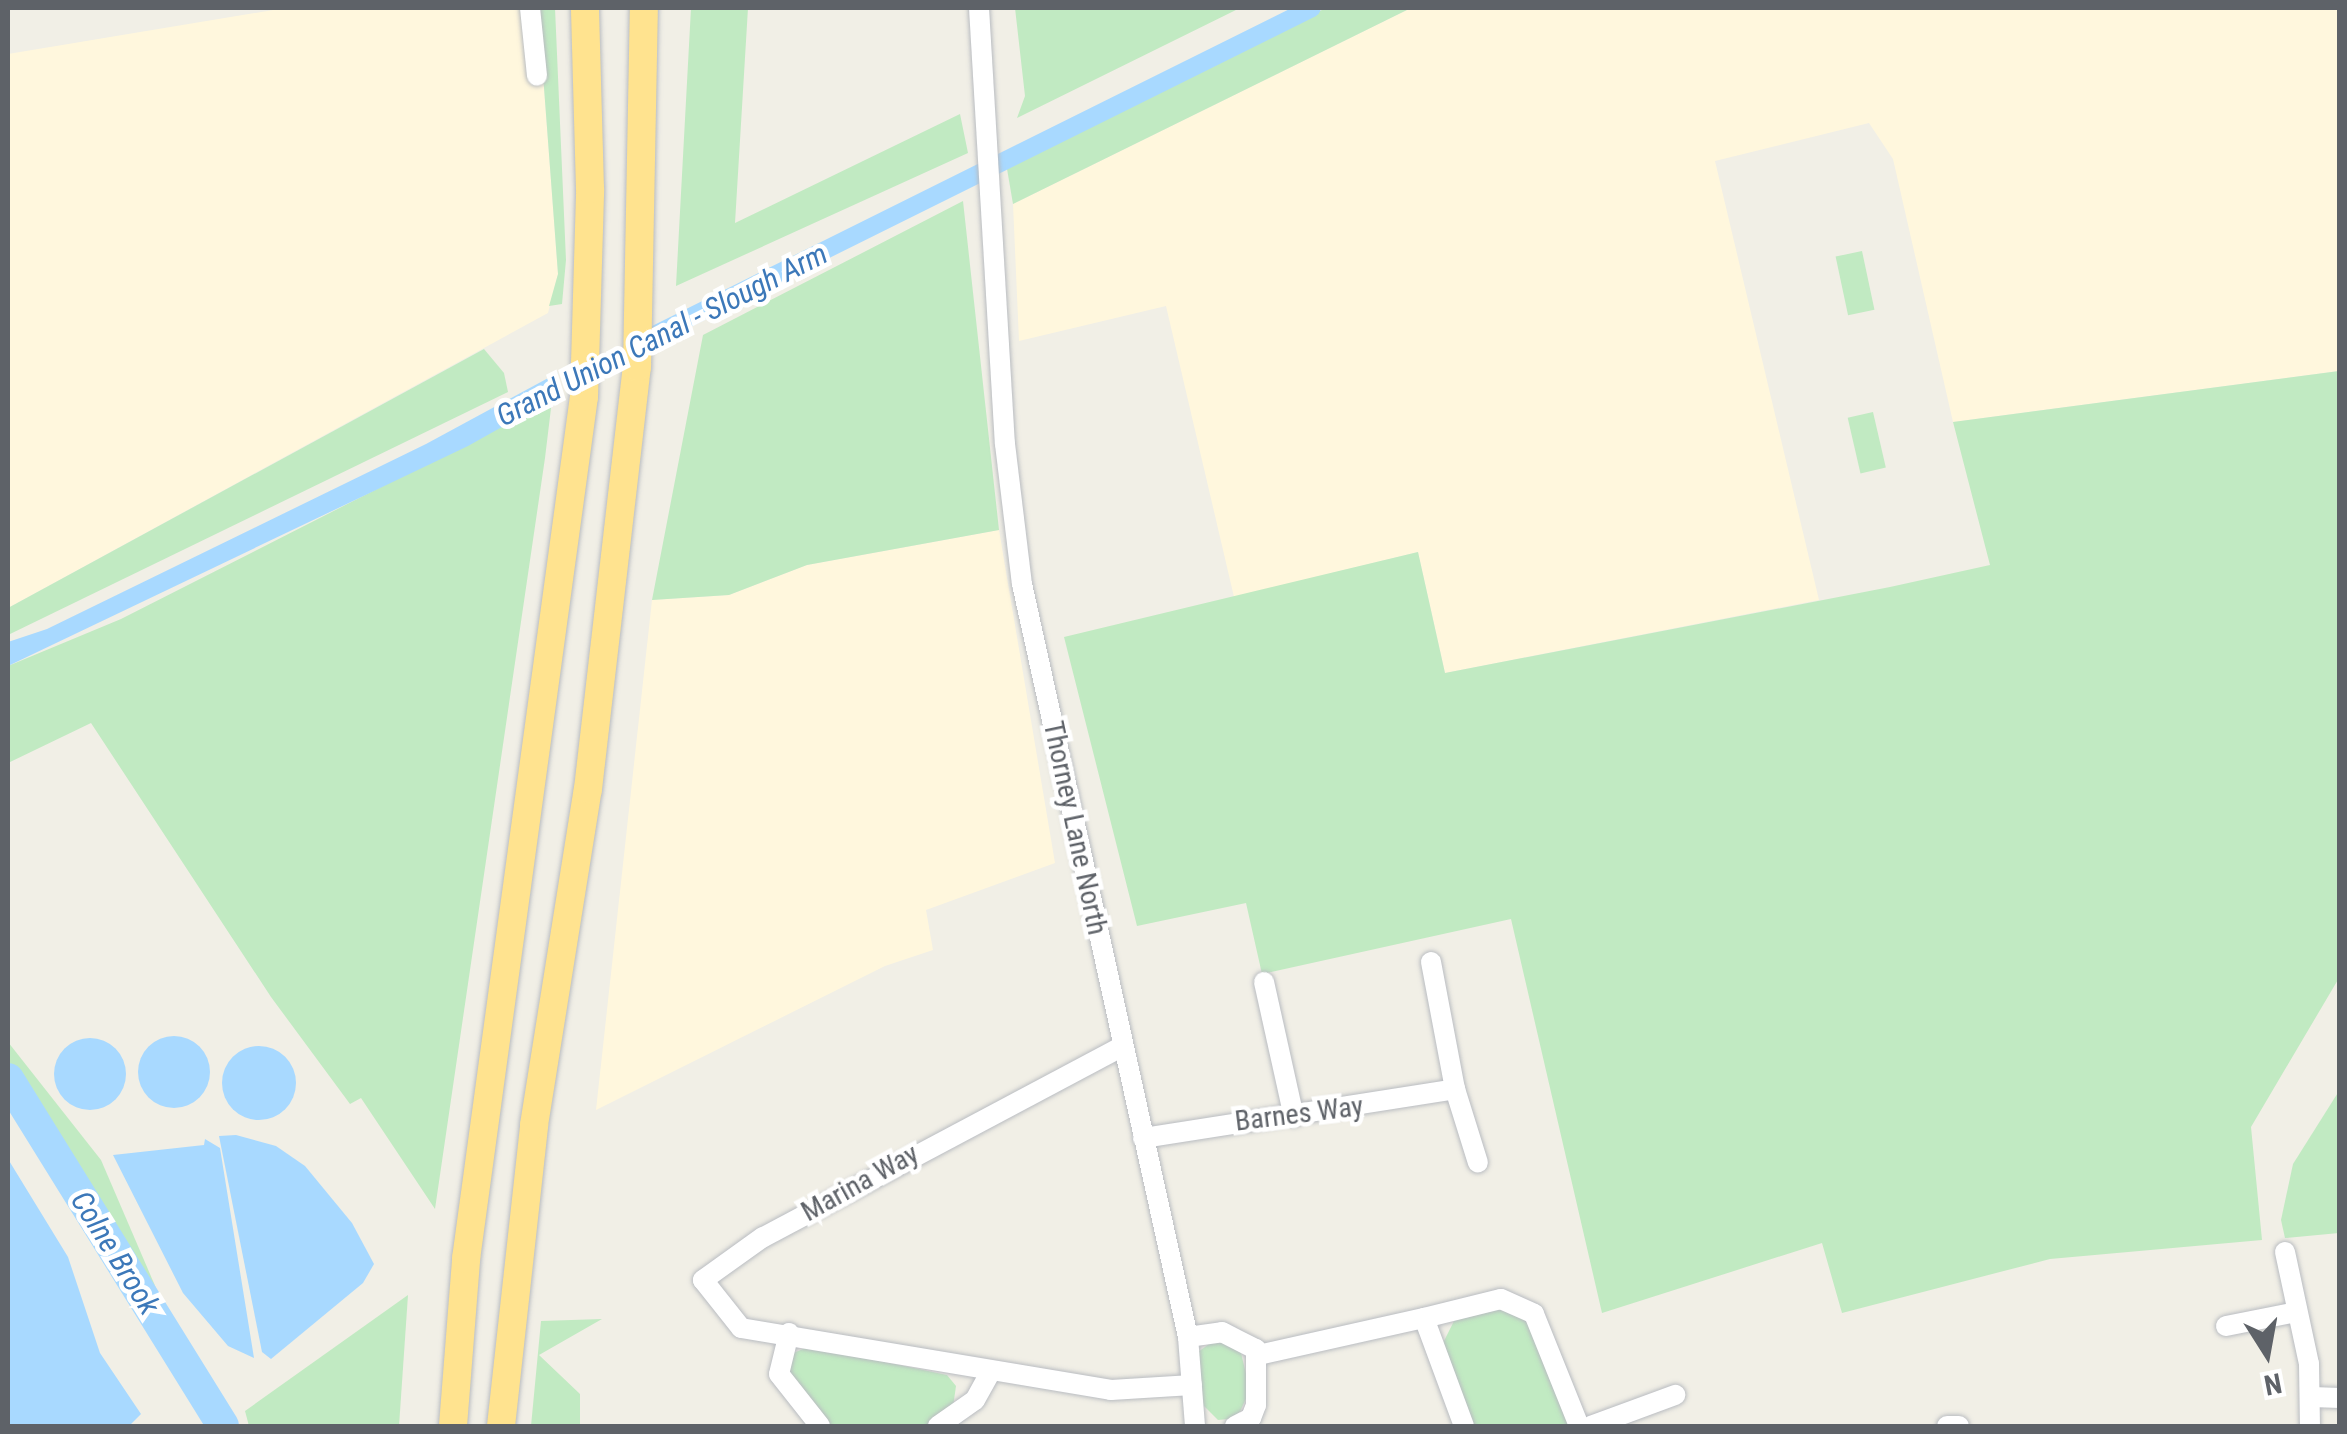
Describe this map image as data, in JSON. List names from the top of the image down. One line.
{"streets":{"street":["Thorney Lane North","Barnes Way","Marina Way"]},"crossings":[["Thorney Lane North","Barnes Way"],["Thorney Lane North","Marina Way"]],"water":["Grand Union Canal - Slough Arm","Colne Brook"],"north":"bottom"}
